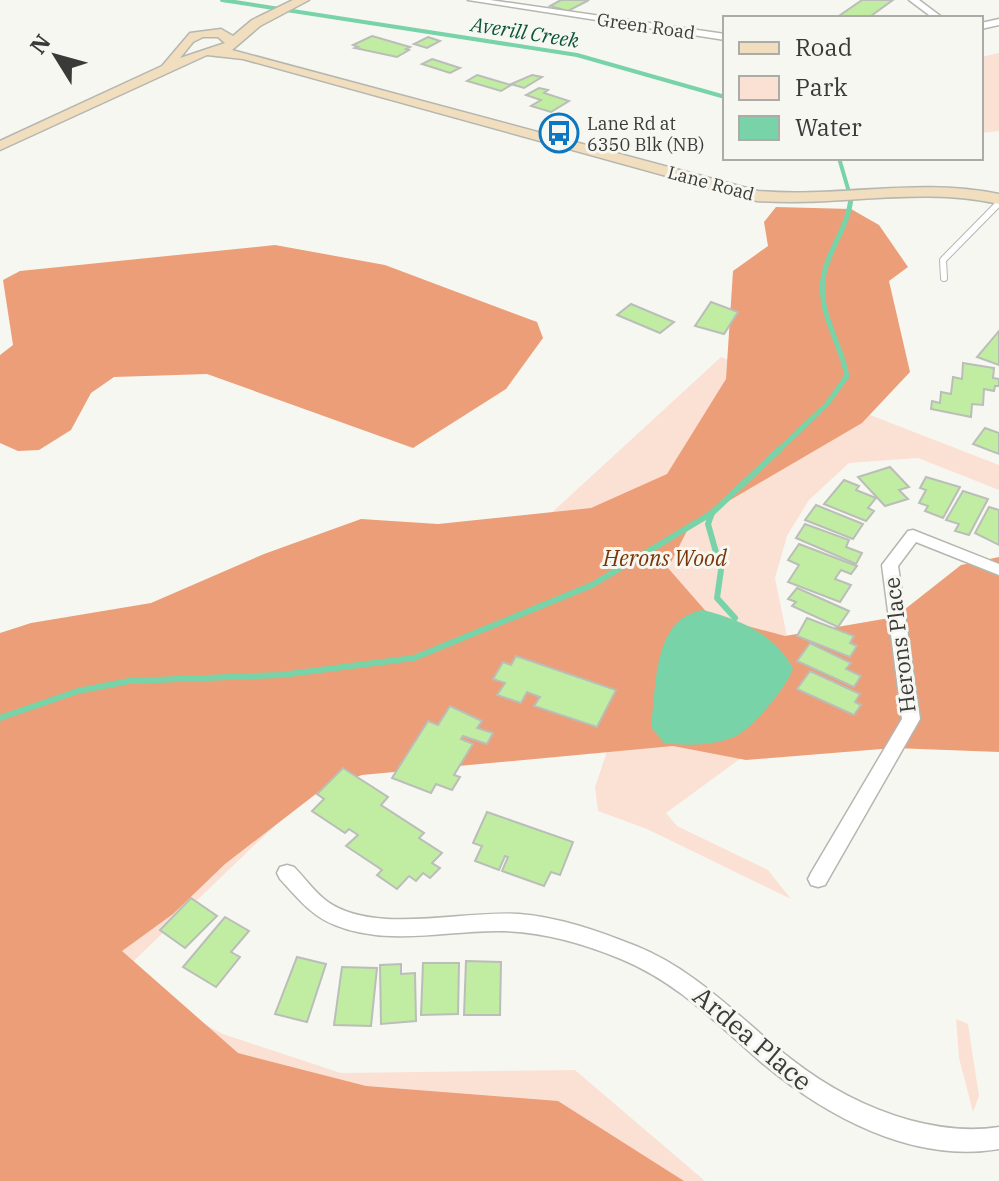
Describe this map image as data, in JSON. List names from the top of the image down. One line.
{"streets":{"street":["Green Road","Lane Road","Herons Place","Ardea Place"]},"water":["Averill Creek"],"parks":["Herons Wood"],"places":{"bus stop":["Lane Rd at 6350 Blk (NB)"]},"legend":["Road","Park","Water"],"north":"top left"}
